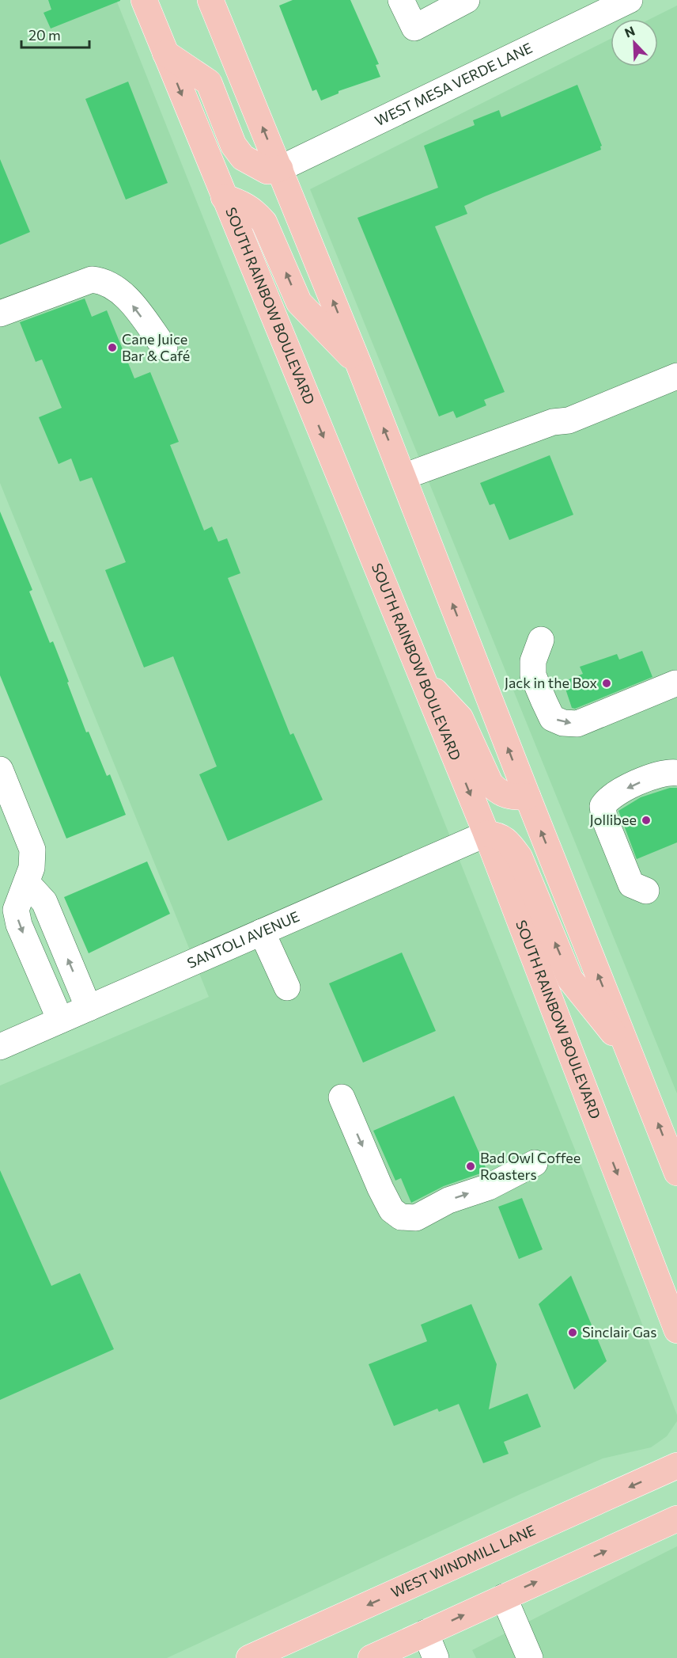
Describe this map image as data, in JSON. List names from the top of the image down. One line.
{"streets":{"main road":["SOUTH RAINBOW BOULEVARD","WEST WINDMILL LANE"],"street":["WEST MESA VERDE LANE","SANTOLI AVENUE"]},"crossings":[["SOUTH RAINBOW BOULEVARD","SANTOLI AVENUE"]],"places":["Cane Juice Bar & Café","Jack in the Box","Jollibee","Bad Owl Coffee Roasters","Sinclair Gas"],"scale_bar":"20 m","north":"top left"}
